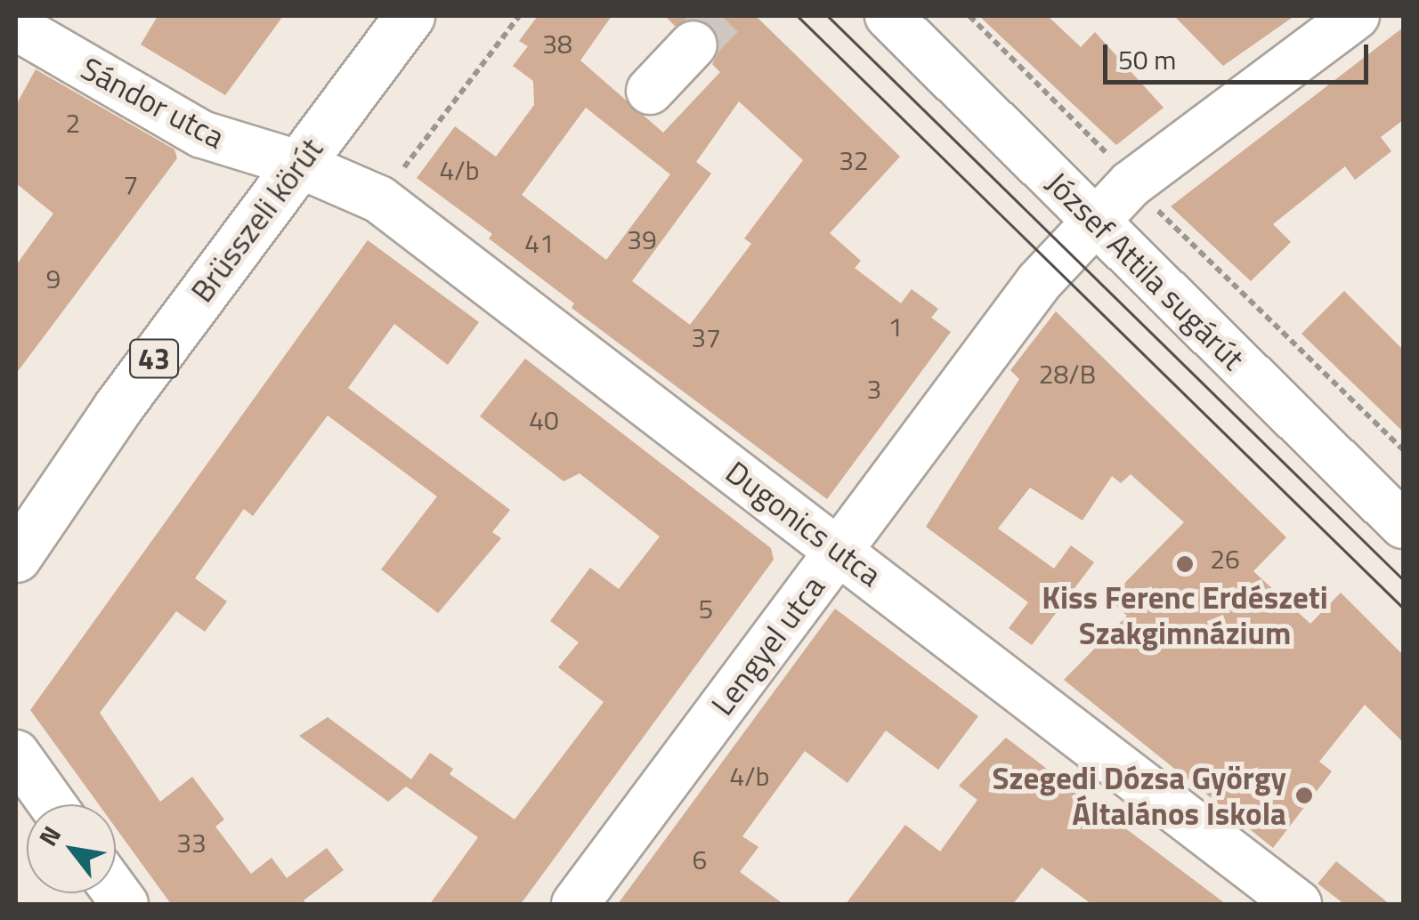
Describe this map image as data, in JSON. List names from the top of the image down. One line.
{"streets":{"main road":["Brüsszeli körút","43"],"street":["Sándor utca","József Attila sugárút","Dugonics utca","Lengyel utca"]},"crossings":[["Sándor utca","Brüsszeli körút"],["Sándor utca","Dugonics utca"],["Brüsszeli körút","Dugonics utca"],["József Attila sugárút","Lengyel utca"],["Dugonics utca","Lengyel utca"]],"places":["Kiss Ferenc Erdészeti Szakgimnázium","Szegedi Dózsa György Általános Iskola"],"house_numbers":["38","2","32","4/b","7","39","41","9","1","37","28/B","3","40","26","5","4/b","33","6"],"scale_bar":"50 m","north":"top left"}
